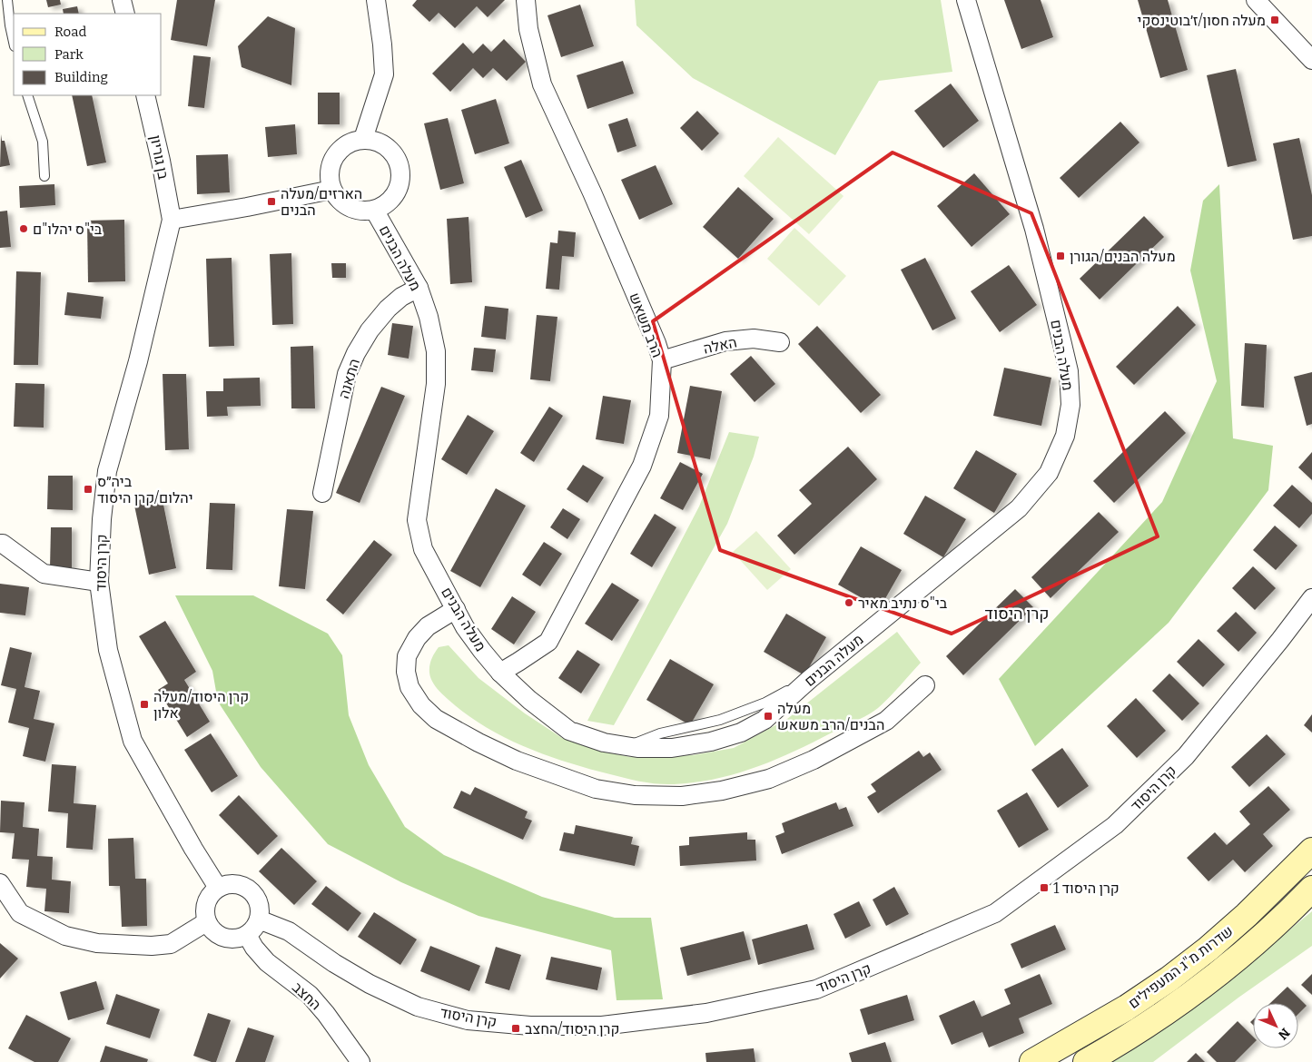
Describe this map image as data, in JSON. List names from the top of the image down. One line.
{"streets":{"main road":["שדרות מ\"ג המעפילים"],"street":["בן גוריון","מעלה הבנים","הרב משאש","האלה","התאנה","קרן היסוד","החצב"]},"crossings":[["בן גוריון","קרן היסוד"],["מעלה הבנים","הרב משאש"],["מעלה הבנים","התאנה"],["הרב משאש","האלה"],["קרן היסוד","החצב"]],"districts":["קרן היסוד"],"places":{"transit":["מעלה חסון/ז׳בוטינסקי","הארזים/מעלה הבנים","מעלה הבנים/הגורן","ביה״ס יהלום/קרן היסוד","קרן היסוד/מעלה אלון","מעלה הבנים/הרב משאש","קרן היסוד 1","קרן היסוד/החצב"],"other":["בי\"ס יהלו\"ם","בי\"ס נתיב מאיר"]},"legend":["Road","Park","Building"],"north":"bottom right"}
